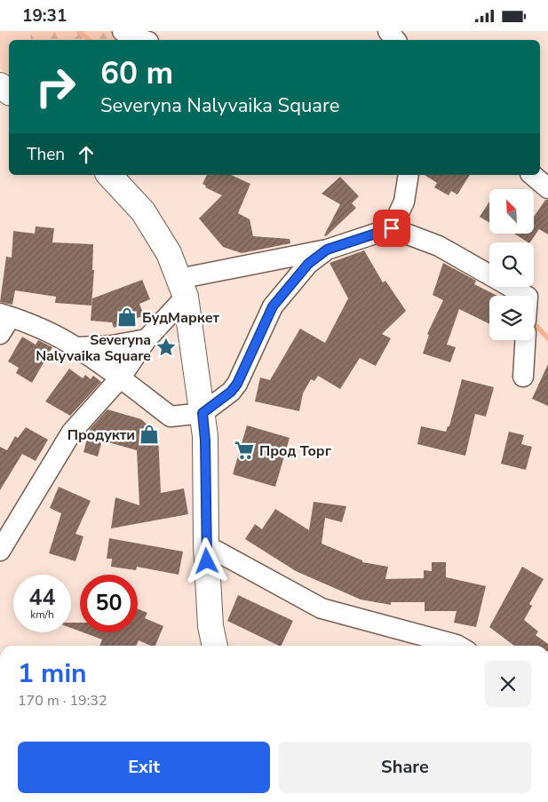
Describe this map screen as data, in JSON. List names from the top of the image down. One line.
{"places":{"shop":["БудМаркет","Продукти"],"place":["Severyna Nalyvaika Square"],"supermarket":["Прод Торг"]},"north":"top left","page":{"status":"19:31","turn":["60 m","Severyna Nalyvaika Square"],"then":"Then","speed":"44 km/h","limit":"50","heading":["1 min","170 m · 19:32"],"buttons":["Exit","Share"]}}
